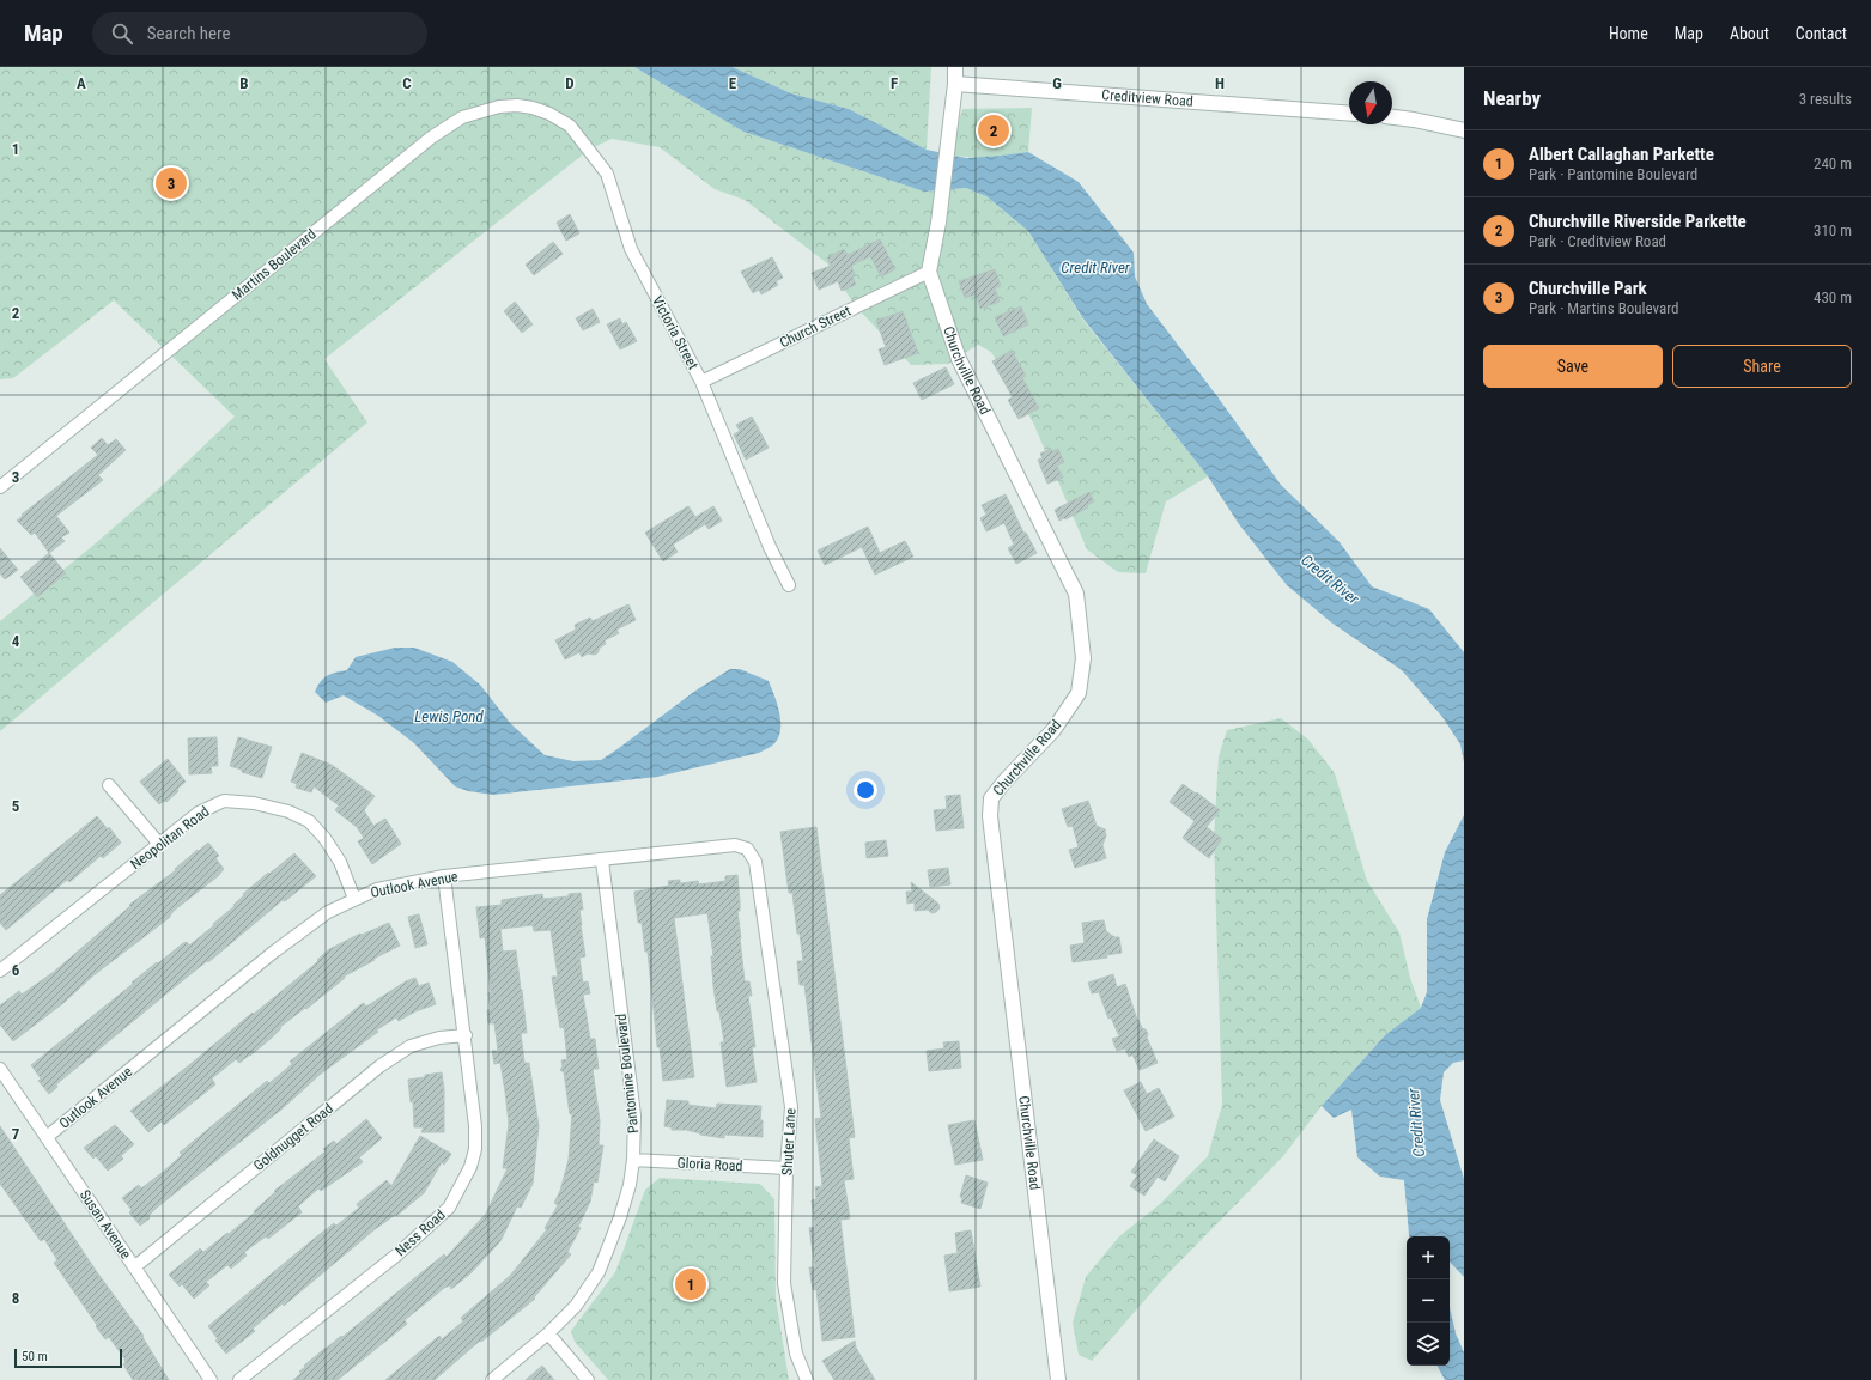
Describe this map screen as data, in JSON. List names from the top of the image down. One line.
{"streets":{"street":["Creditview Road","Martins Boulevard","Church Street","Victoria Street","Churchville Road","Neopolitan Road","Outlook Avenue","Pantomine Boulevard","Goldnugget Road","Shuter Lane","Gloria Road","Susan Avenue","Ness Road"]},"crossings":[["Creditview Road","Churchville Road"],["Martins Boulevard","Victoria Street"],["Church Street","Victoria Street"],["Church Street","Churchville Road"],["Neopolitan Road","Outlook Avenue"],["Outlook Avenue","Pantomine Boulevard"],["Outlook Avenue","Shuter Lane"],["Outlook Avenue","Susan Avenue"],["Outlook Avenue","Ness Road"],["Pantomine Boulevard","Gloria Road"],["Goldnugget Road","Susan Avenue"],["Goldnugget Road","Ness Road"],["Shuter Lane","Gloria Road"]],"water":["Credit River","Lewis Pond"],"scale_bar":"50 m","north":"bottom","page":{"header":"Map","search":"Search here","nav":["Home","Map","About","Contact"],"heading":["Nearby","3 results"],"pins":["2","3","1"],"list":[{"mark":"1","name":"Albert Callaghan Parkette","note":"Park · Pantomine Boulevard","value":"240 m"},{"mark":"2","name":"Churchville Riverside Parkette","note":"Park · Creditview Road","value":"310 m"},{"mark":"3","name":"Churchville Park","note":"Park · Martins Boulevard","value":"430 m"}],"buttons":["Save","Share"],"map_buttons":["+","−"],"scale":"50 m"},"grid":{"columns":["A","B","C","D","E","F","G","H"],"rows":["1","2","3","4","5","6","7","8"]}}
